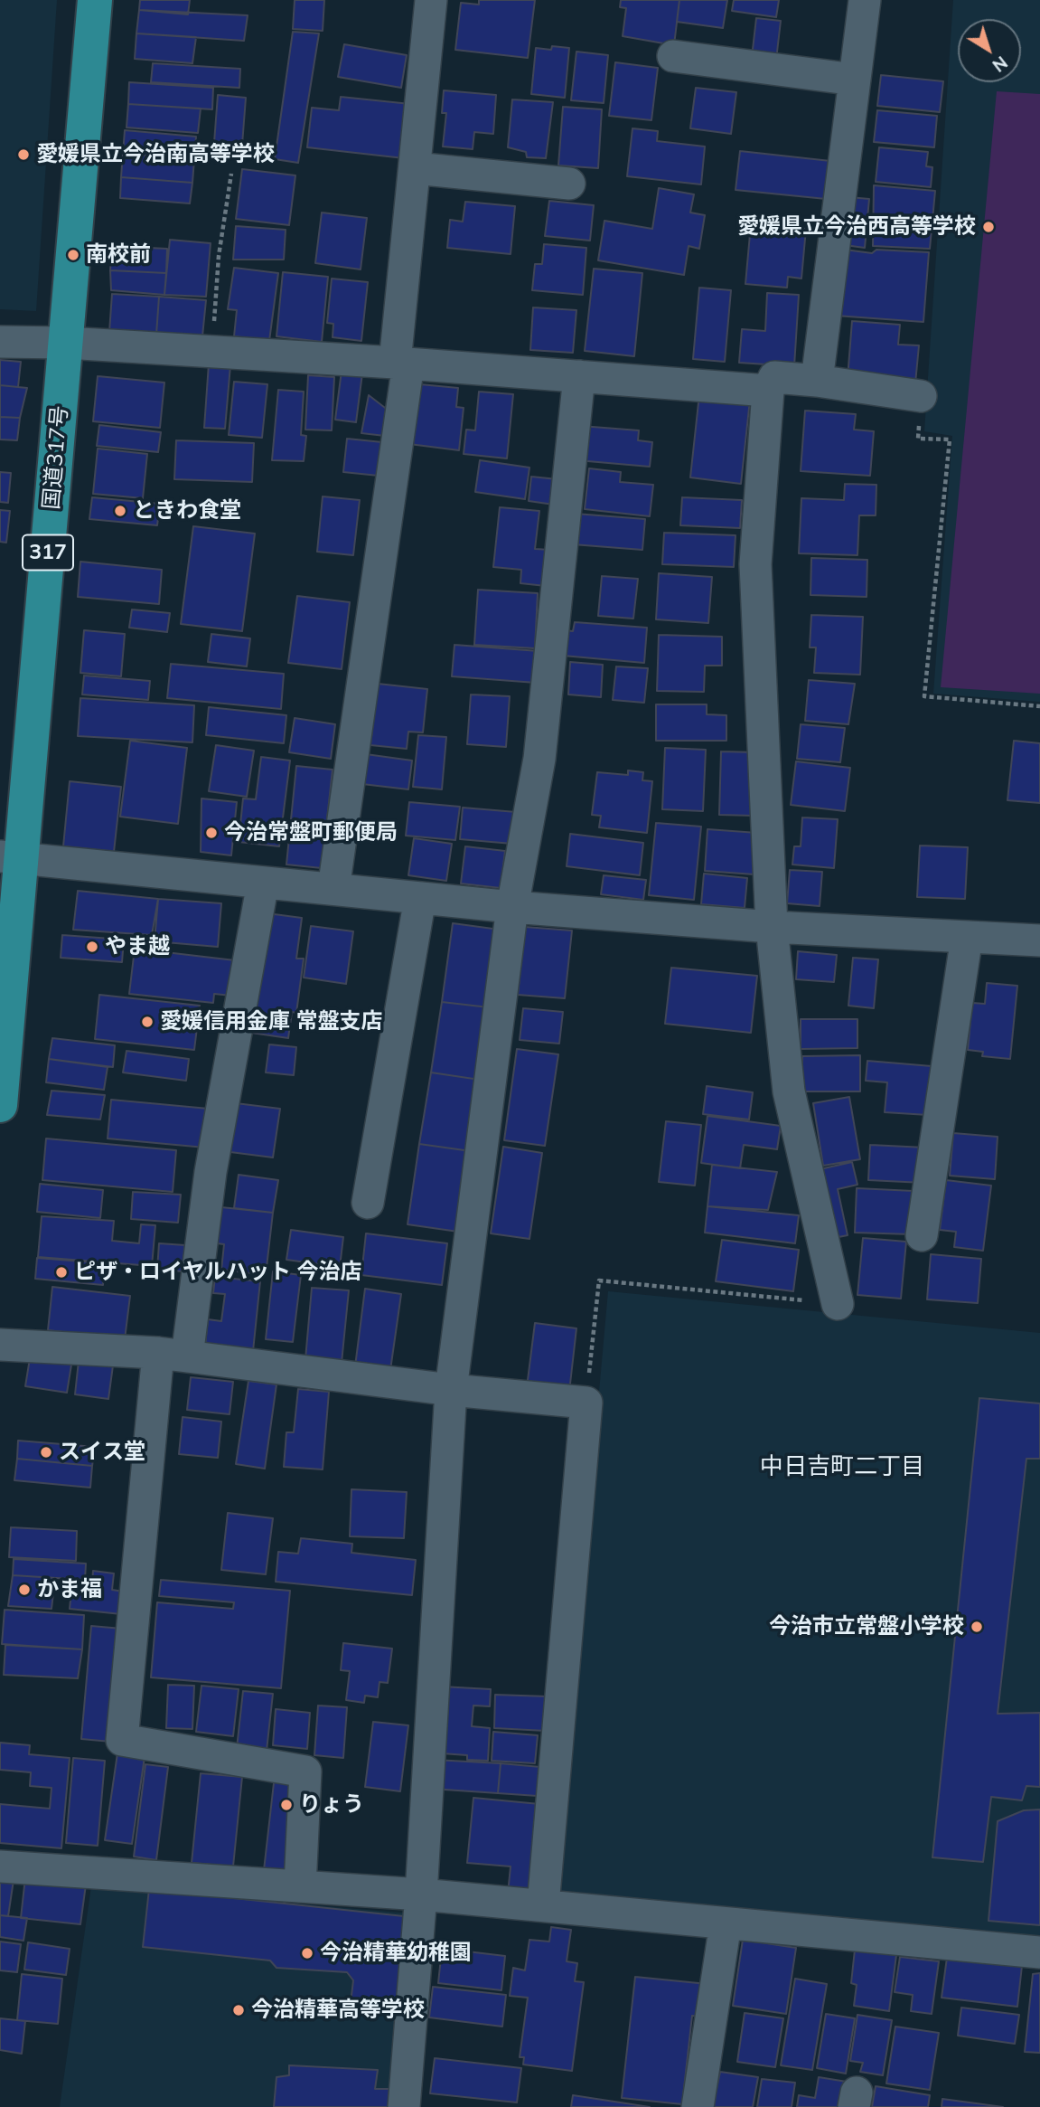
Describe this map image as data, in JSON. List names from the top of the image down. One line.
{"streets":{"highway":["国道317号","317"]},"districts":["中日吉町二丁目"],"places":["愛媛県立今治南高等学校","愛媛県立今治西高等学校","南校前","ときわ食堂","今治常盤町郵便局","やま越","愛媛信用金庫 常盤支店","ピザ・ロイヤルハット 今治店","スイス堂","かま福","今治市立常盤小学校","りょう","今治精華幼稚園","今治精華高等学校"],"north":"bottom right"}
